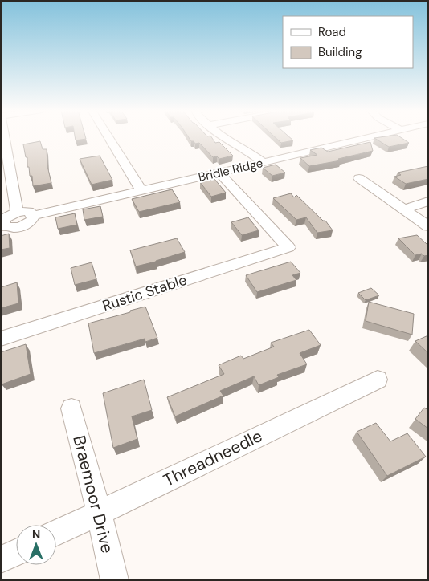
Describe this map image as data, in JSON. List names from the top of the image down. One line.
{"streets":{"street":["Bridle Ridge","Rustic Stable","Threadneedle","Braemoor Drive"]},"crossings":[["Bridle Ridge","Rustic Stable"],["Threadneedle","Braemoor Drive"]],"legend":["Road","Building"],"north":"top"}
